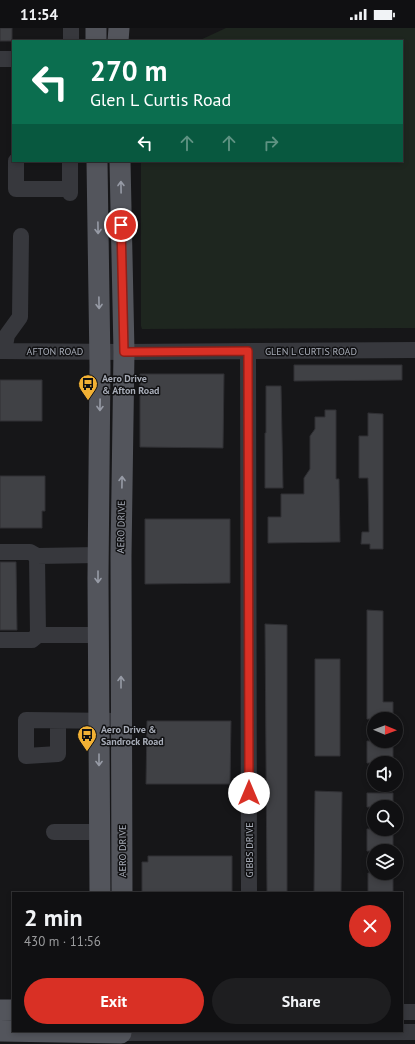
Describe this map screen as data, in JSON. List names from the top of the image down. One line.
{"streets":{"main road":["AERO DRIVE"],"street":["AFTON ROAD","GLEN L CURTIS ROAD","GIBBS DRIVE"]},"crossings":[["AFTON ROAD","GLEN L CURTIS ROAD"],["AFTON ROAD","AERO DRIVE"],["GLEN L CURTIS ROAD","AERO DRIVE"],["GLEN L CURTIS ROAD","GIBBS DRIVE"]],"places":{"bus stop":["Aero Drive & Afton Road","Aero Drive & Sandrock Road"]},"north":"right","page":{"status":"11:54","turn":["270 m","Glen L Curtis Road"],"heading":["2 min","430 m · 11:56"],"buttons":["Exit","Share"]}}
